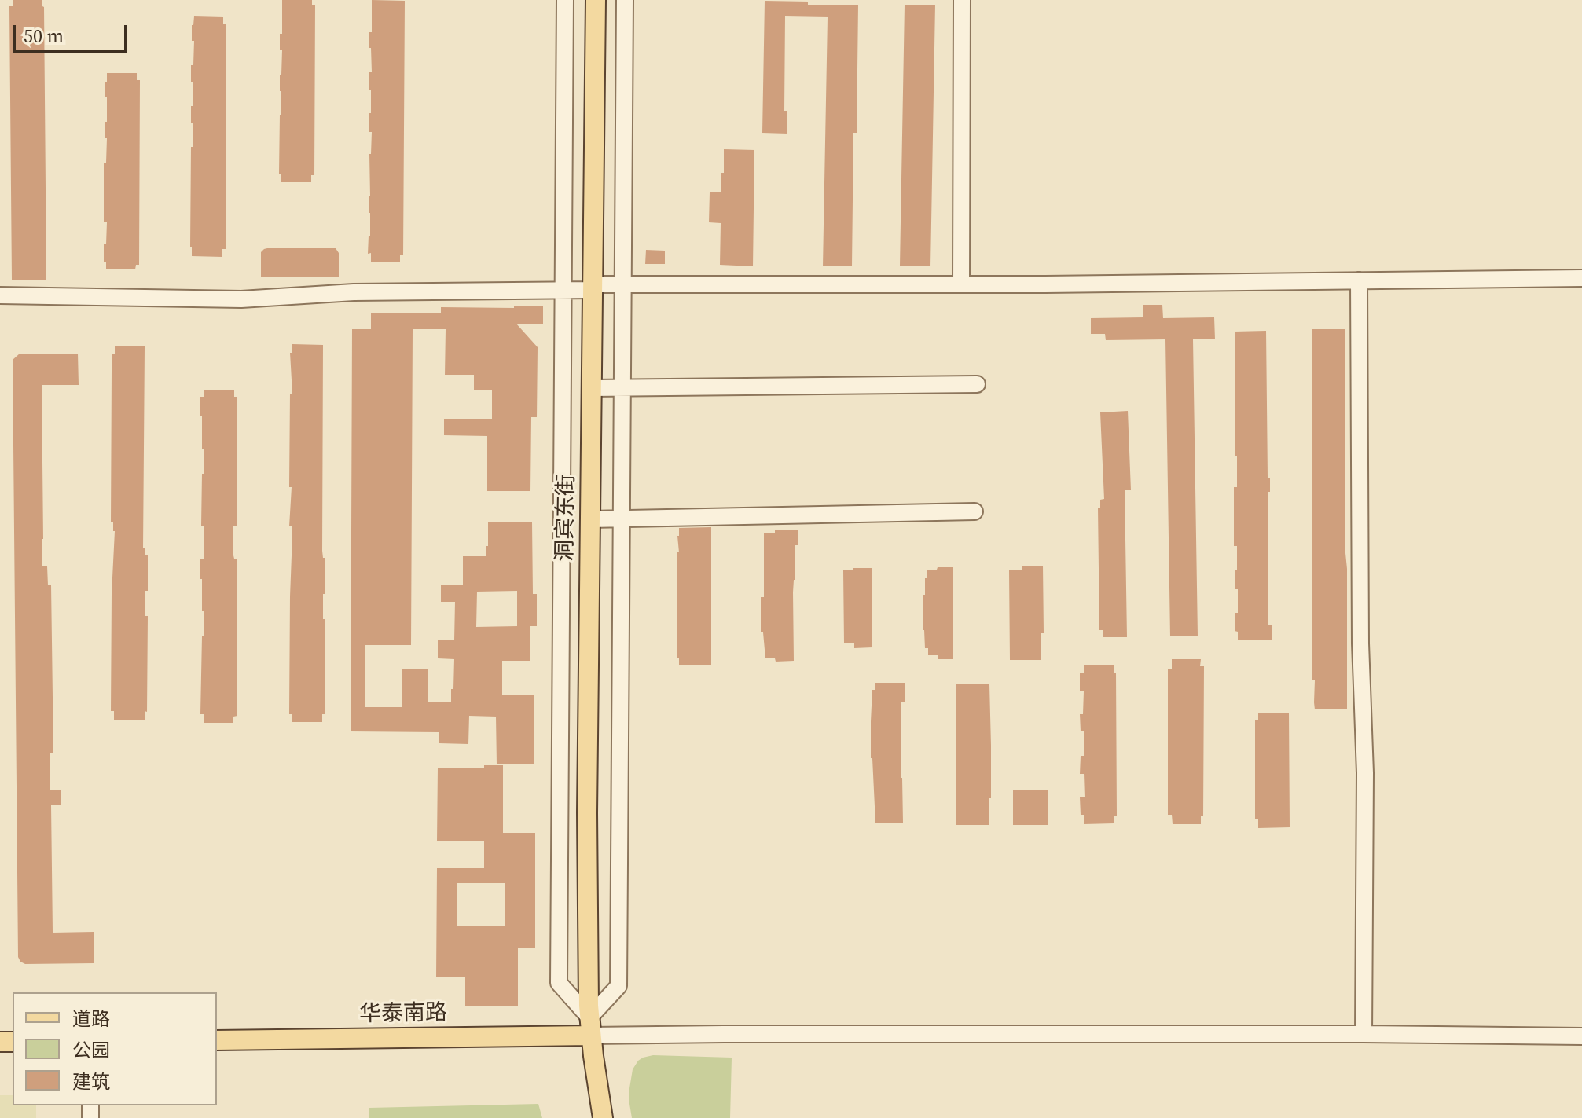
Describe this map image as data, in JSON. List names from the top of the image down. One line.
{"streets":{"main road":["洞宾东街","华泰南路"]},"crossings":[["洞宾东街","华泰南路"]],"legend":["道路","公园","建筑"],"scale_bar":"50 m"}
